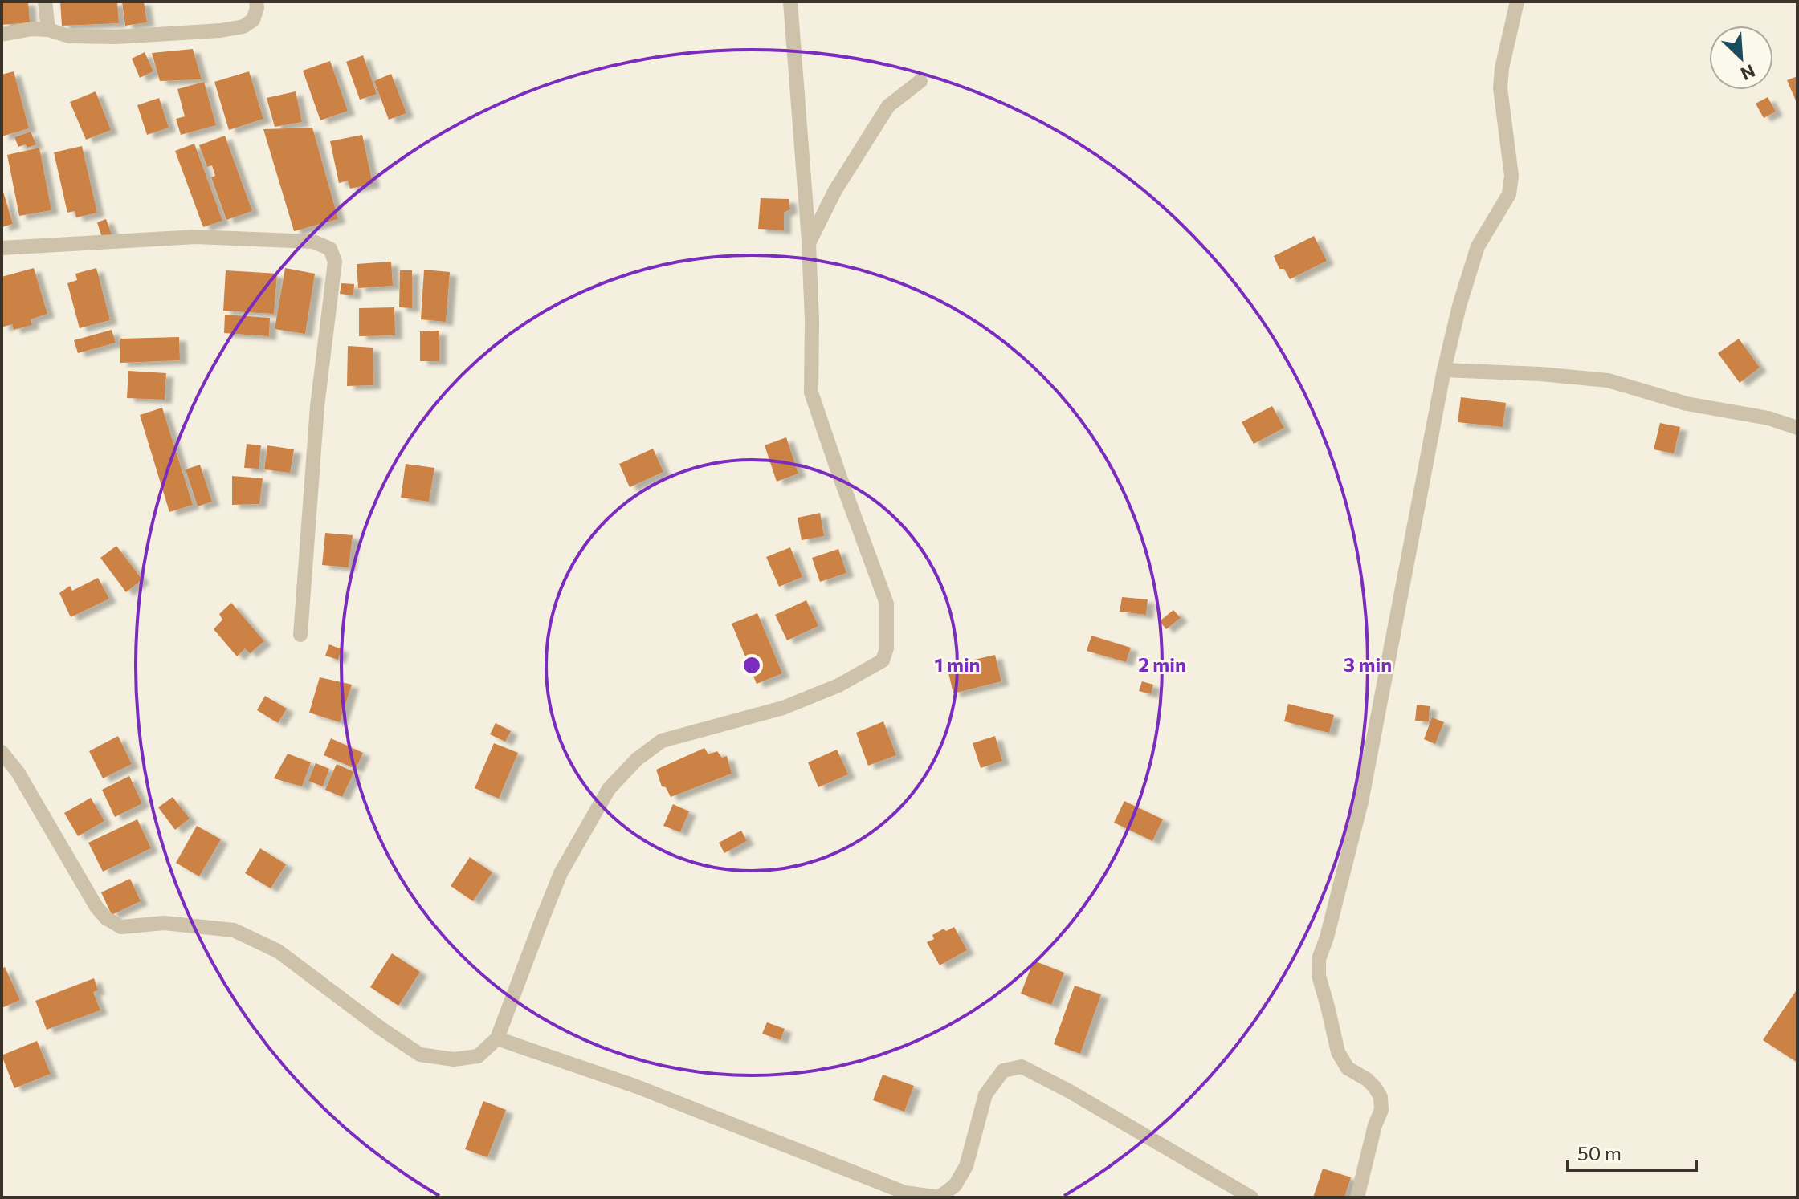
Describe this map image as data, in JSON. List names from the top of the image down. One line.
{"scale_bar":"50 m","north":"bottom right","rings":["1 min","2 min","3 min"]}
